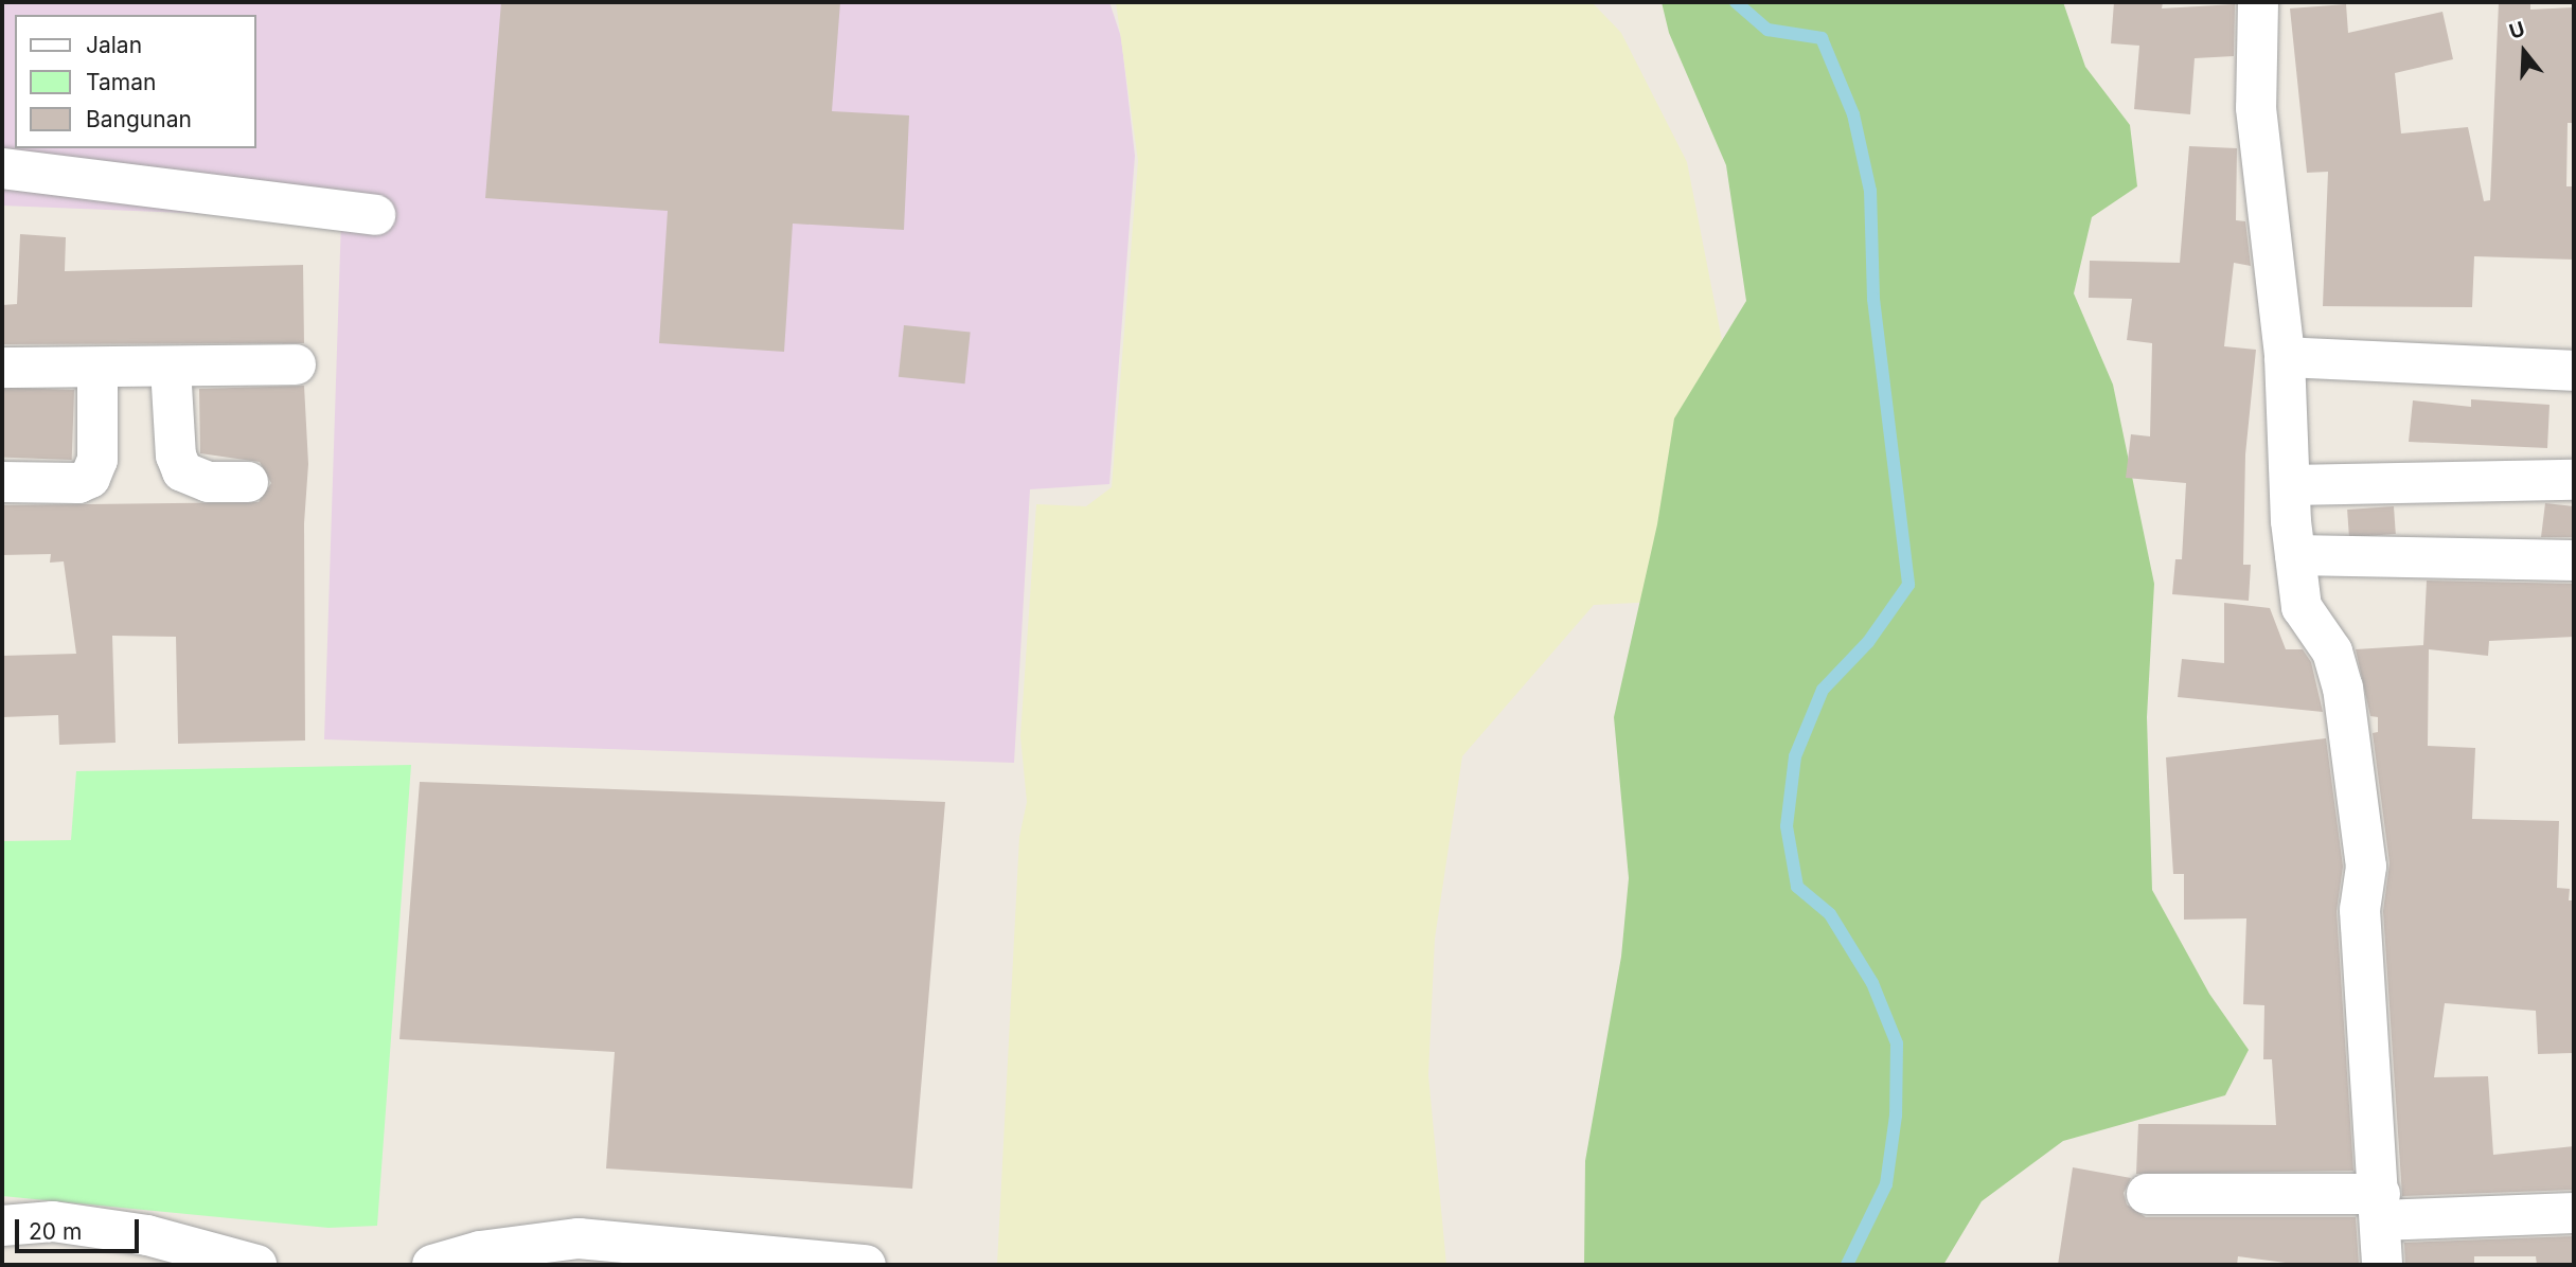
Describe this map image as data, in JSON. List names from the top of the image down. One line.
{"legend":["Jalan","Taman","Bangunan"],"scale_bar":"20 m","north":"top"}
